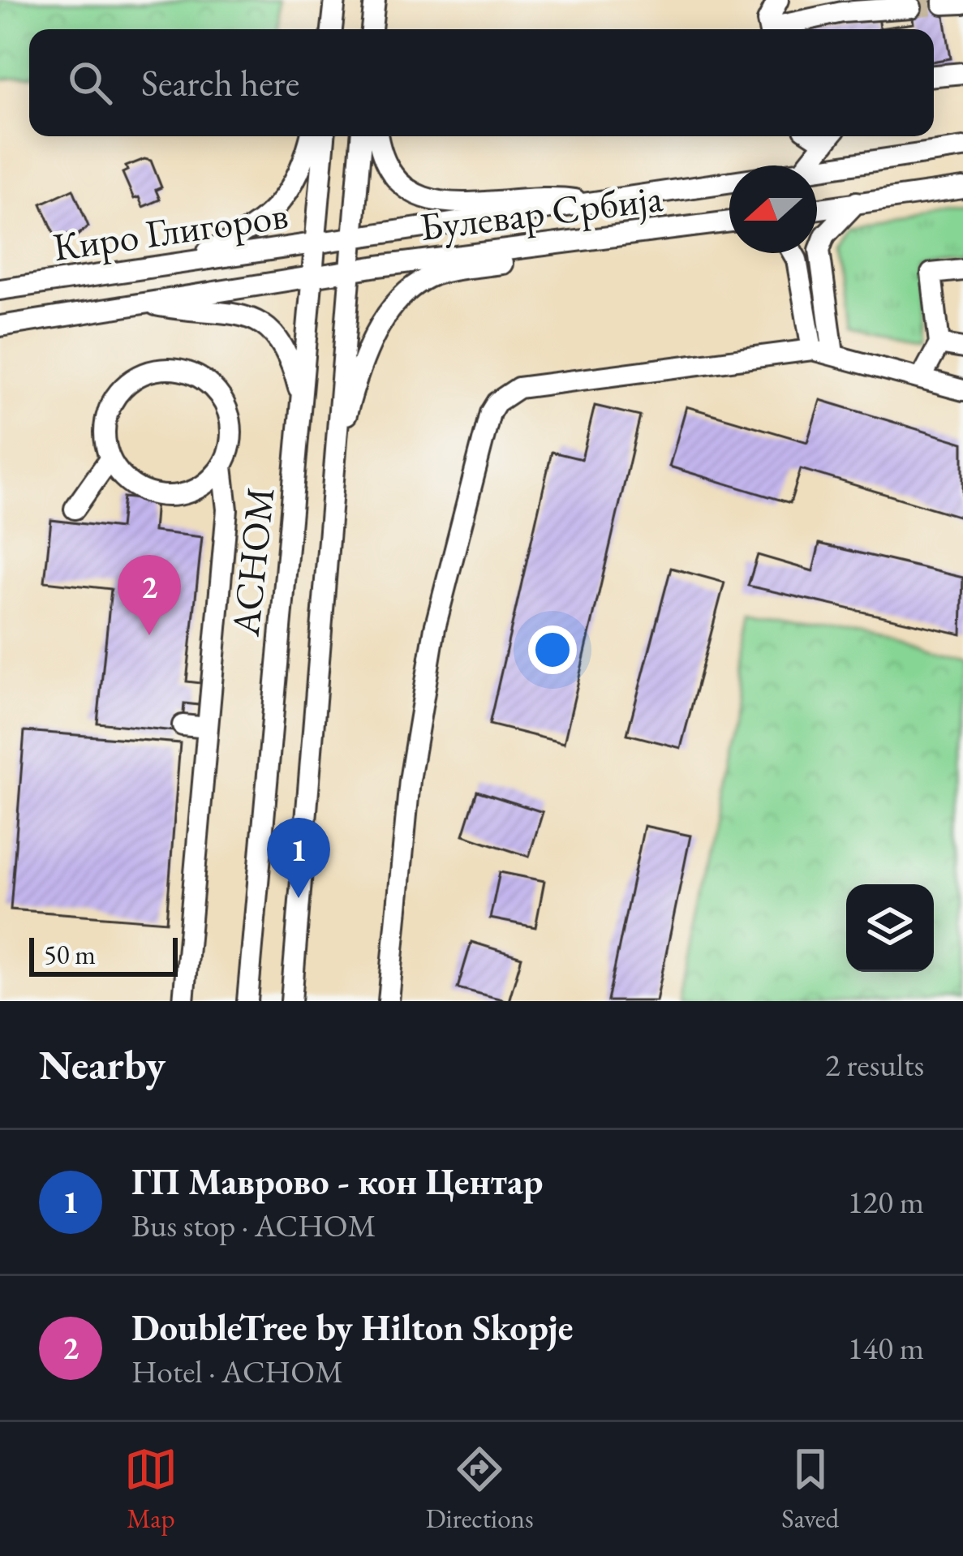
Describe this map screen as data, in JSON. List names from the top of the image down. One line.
{"streets":{"street":["Булевар Србија","Киро Глигоров","АСНОМ"]},"crossings":[["Булевар Србија","Киро Глигоров"],["Булевар Србија","АСНОМ"],["Киро Глигоров","АСНОМ"]],"scale_bar":"50 m","north":"left","page":{"search":"Search here","pins":["2","1"],"scale":"50 m","heading":["Nearby","2 results"],"list":[{"mark":"1","name":"ГП Маврово - кон Центар","note":"Bus stop · АСНОМ","value":"120 m"},{"mark":"2","name":"DoubleTree by Hilton Skopje","note":"Hotel · АСНОМ","value":"140 m"}],"nav":["Map","Directions","Saved"]}}
